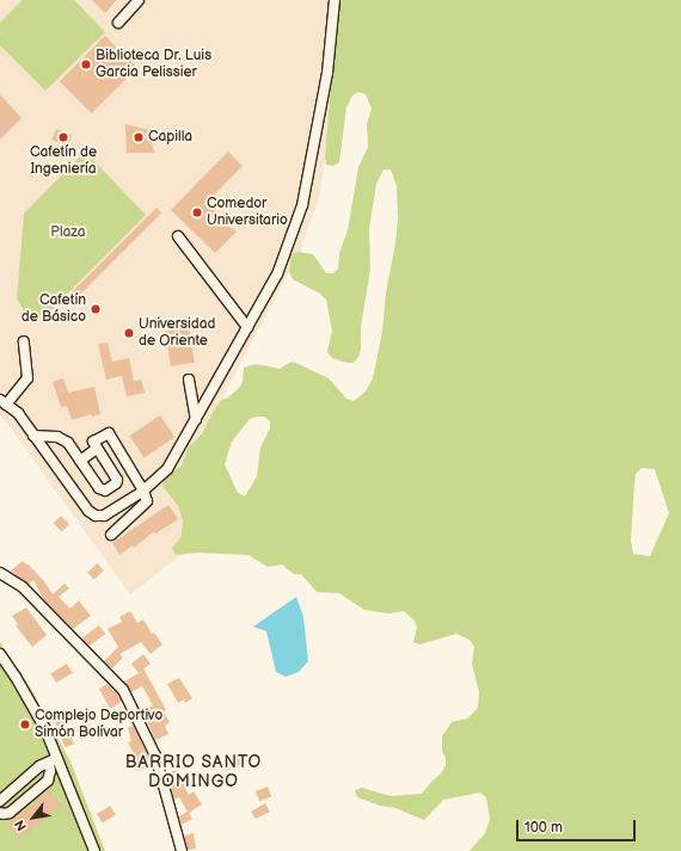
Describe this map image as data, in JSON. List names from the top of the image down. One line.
{"districts":["BARRIO SANTO DOMINGO"],"parks":["Plaza"],"places":["Biblioteca Dr. Luis Garcia Pelissier","Cafetín de Ingeniería","Capilla","Comedor Universitario","Cafetín de Básico","Universidad de Oriente","Complejo Deportivo Simón Bolívar"],"scale_bar":"100 m","north":"bottom left"}
